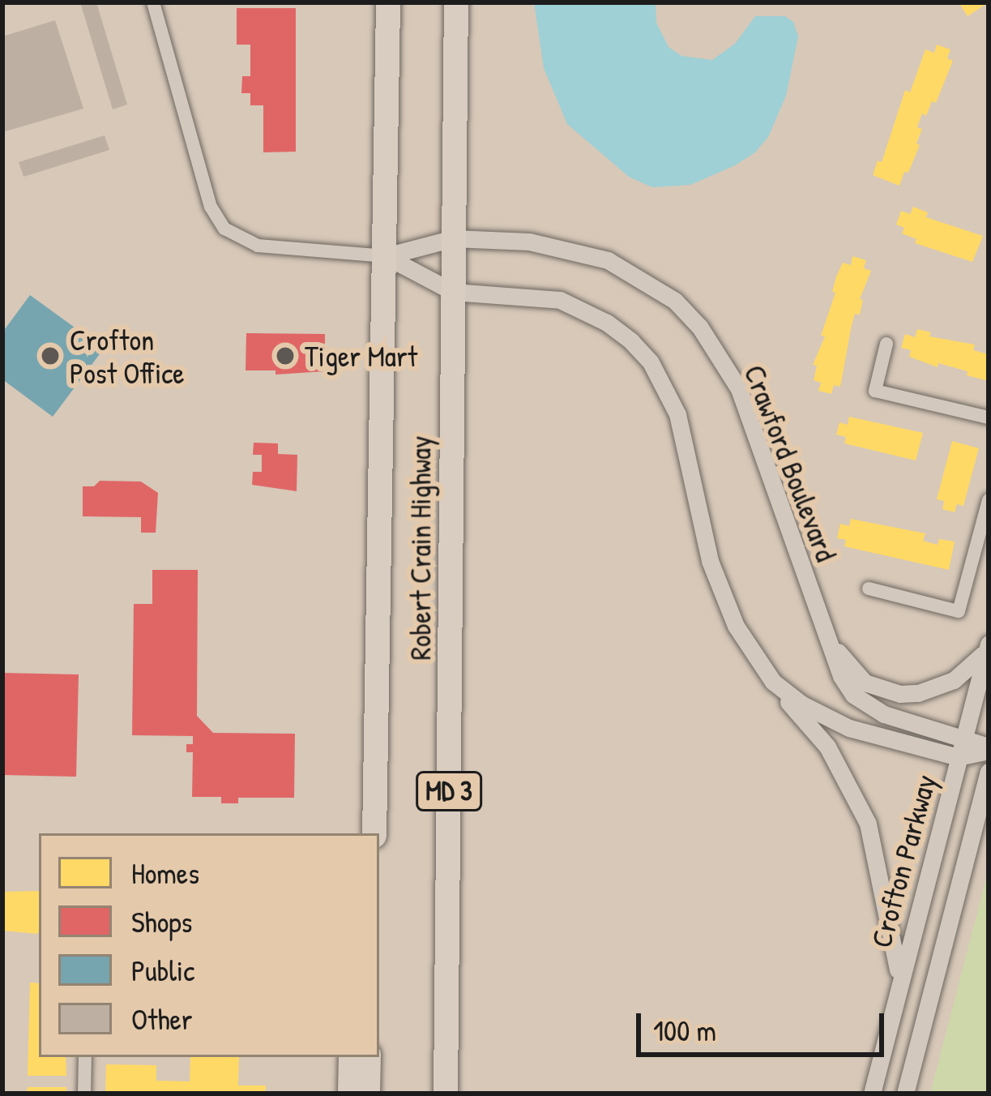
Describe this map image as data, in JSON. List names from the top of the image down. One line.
{"streets":{"highway":["Robert Crain Highway","MD 3"],"street":["Crawford Boulevard","Crofton Parkway"]},"crossings":[["Crawford Boulevard","Robert Crain Highway"],["Crawford Boulevard","Crofton Parkway"]],"places":["Crofton Post Office","Tiger Mart"],"legend":["Homes","Shops","Public","Other"],"scale_bar":"100 m"}
